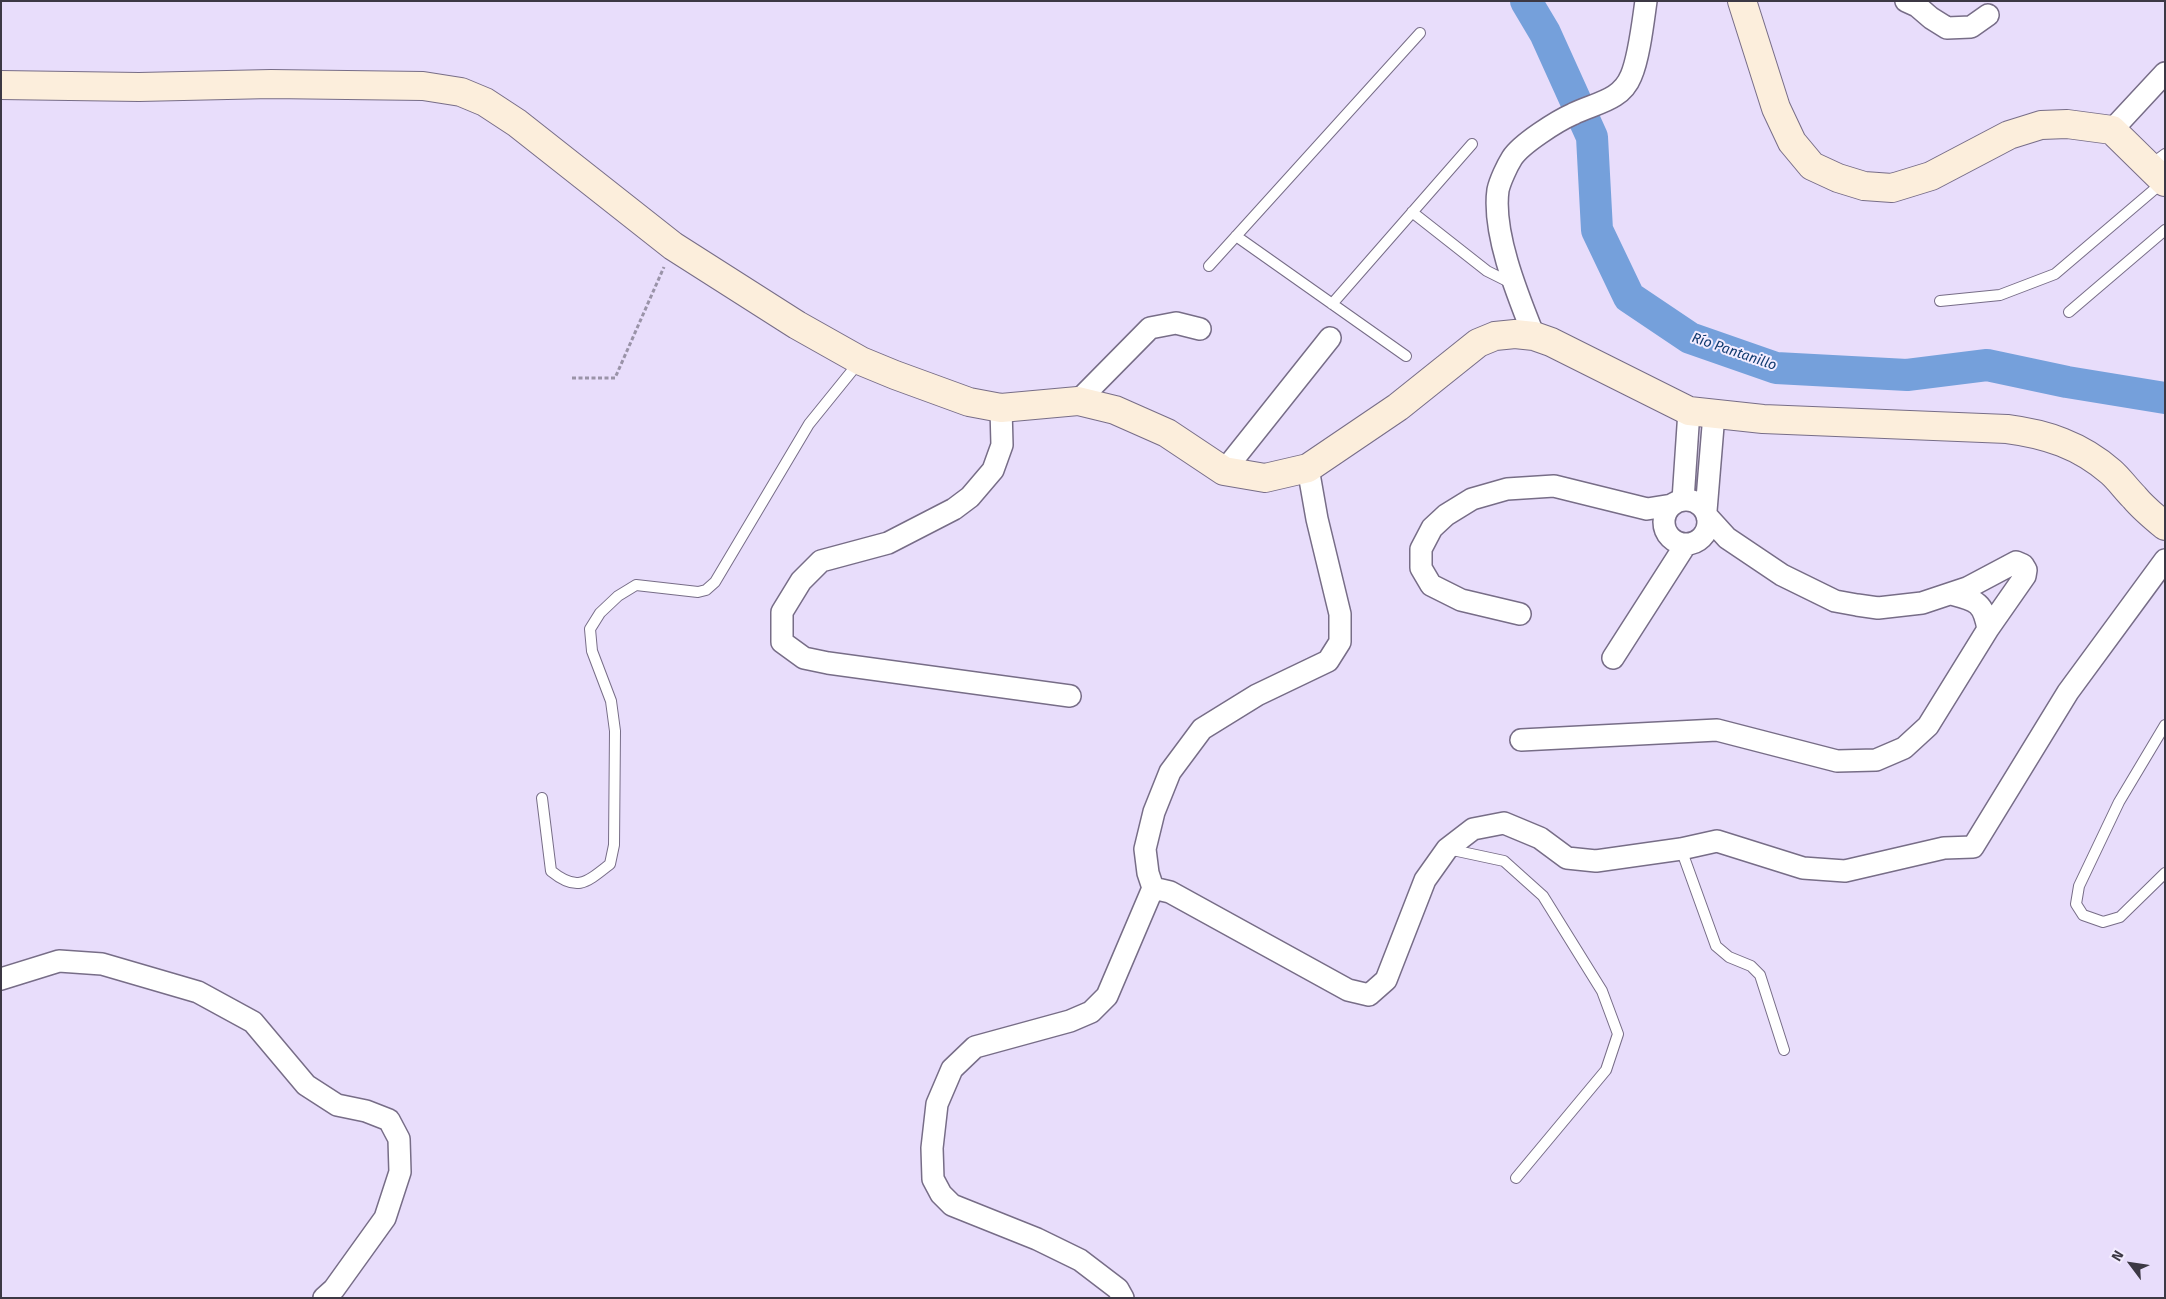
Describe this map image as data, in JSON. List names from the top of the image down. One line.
{"water":["Río Pantanillo"],"north":"top left"}
